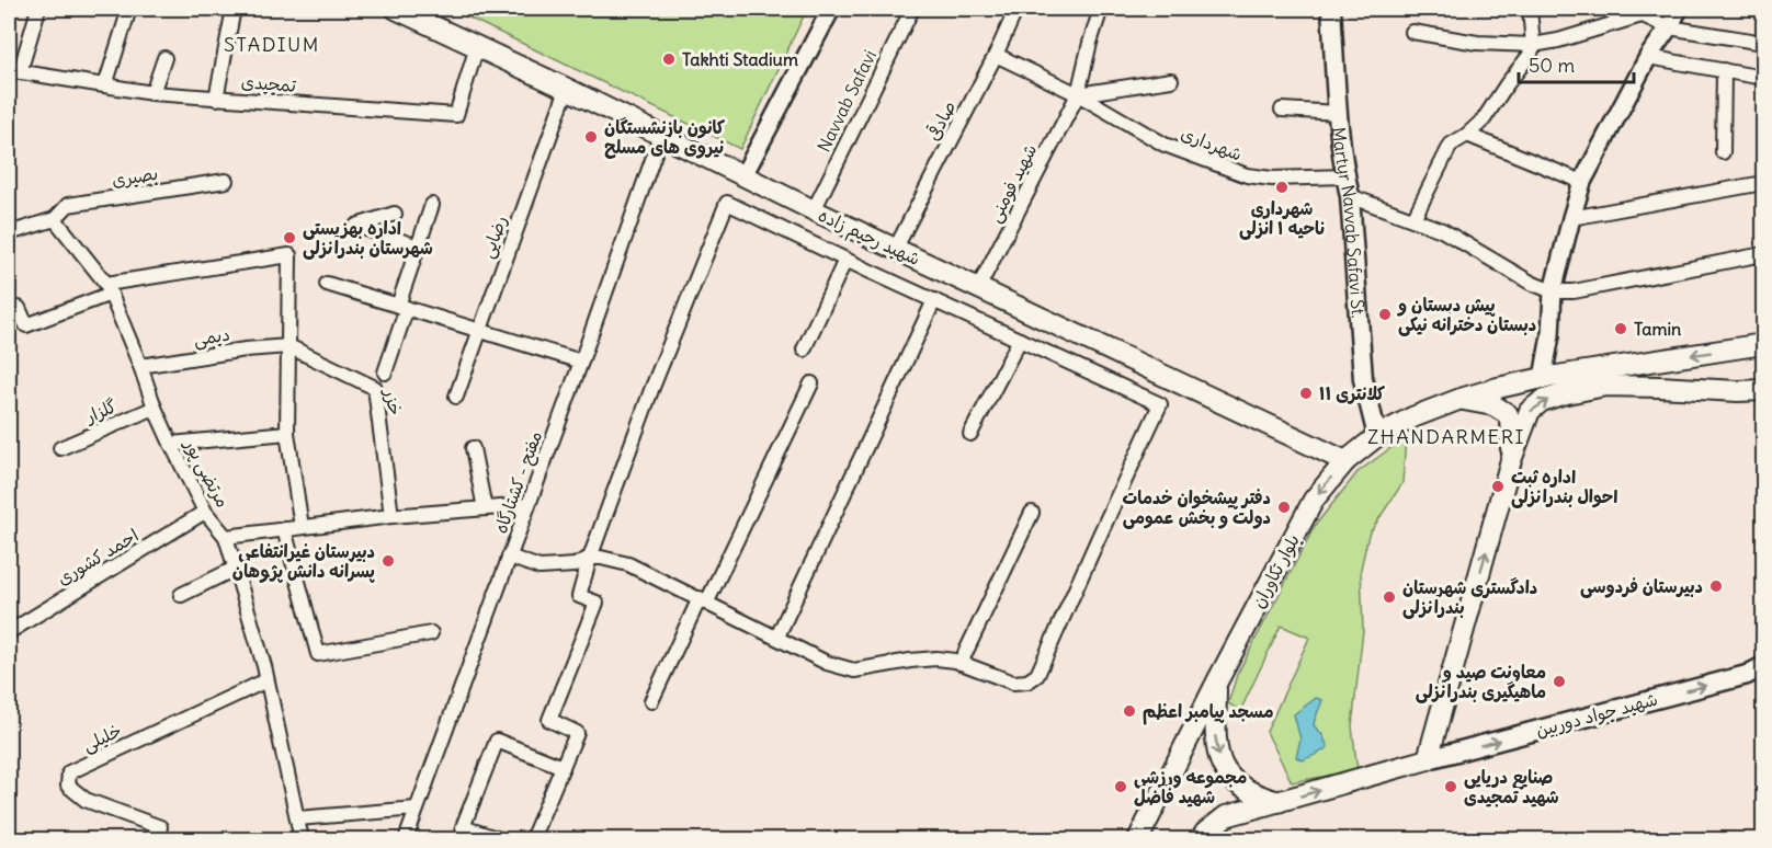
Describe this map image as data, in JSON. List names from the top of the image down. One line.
{"streets":{"main road":["Martyr Navvab Safavi St.","شهید رحیم زاده","بلوار تکاوران","شهید جواد دوربین"],"street":["تمجیدی","Navvab Safavi","صادقی","شهرداری","بصیری","شهید فومنی","رضایی","دیمی","خزر","گلزار","مرتضی پور","مفتح - کشتارگاه","احمد کشوری","خلیلی"]},"crossings":[["تمجیدی","شهید رحیم زاده"],["Navvab Safavi","شهید رحیم زاده"],["صادقی","شهرداری"],["صادقی","شهید رحیم زاده"],["شهرداری","شهید فومنی"],["شهرداری","Martyr Navvab Safavi St."],["بصیری","مرتضی پور"],["شهید فومنی","شهید رحیم زاده"],["Martyr Navvab Safavi St.","بلوار تکاوران"],["رضایی","شهید رحیم زاده"],["شهید رحیم زاده","مفتح - کشتارگاه"],["شهید رحیم زاده","بلوار تکاوران"],["دیمی","خزر"],["دیمی","مرتضی پور"],["گلزار","مرتضی پور"],["مرتضی پور","احمد کشوری"],["مرتضی پور","خلیلی"]],"one_way":["بلوار تکاوران","شهید جواد دوربین"],"districts":["STADIUM","ZHANDARMERI"],"places":["Takhti Stadium","کانون بازنشستگان نیروی های مسلح","شهرداری ناحیه ۱ انزلی","اداره بهزیستی شهرستان بندرانزلی","پیش دبستان و دبستان دخترانه نیکی","Tamin","کلانتری ۱۱","اداره ثبت احوال بندرانزلی","دفتر پیشخوان خدمات دولت و بخش عمومی","دبیرستان غیرانتفاعی پسرانه دانش پژوهان","دبیرستان فردوسی","دادگستری شهرستان بندرانزلی","معاونت صید و ماهیگیری بندرانزلی","مسجد پیامبر اعظم","مجموعه ورزشی شهید فاضل","صنایع دریایی شهید تمجیدی"],"scale_bar":"50 m"}
